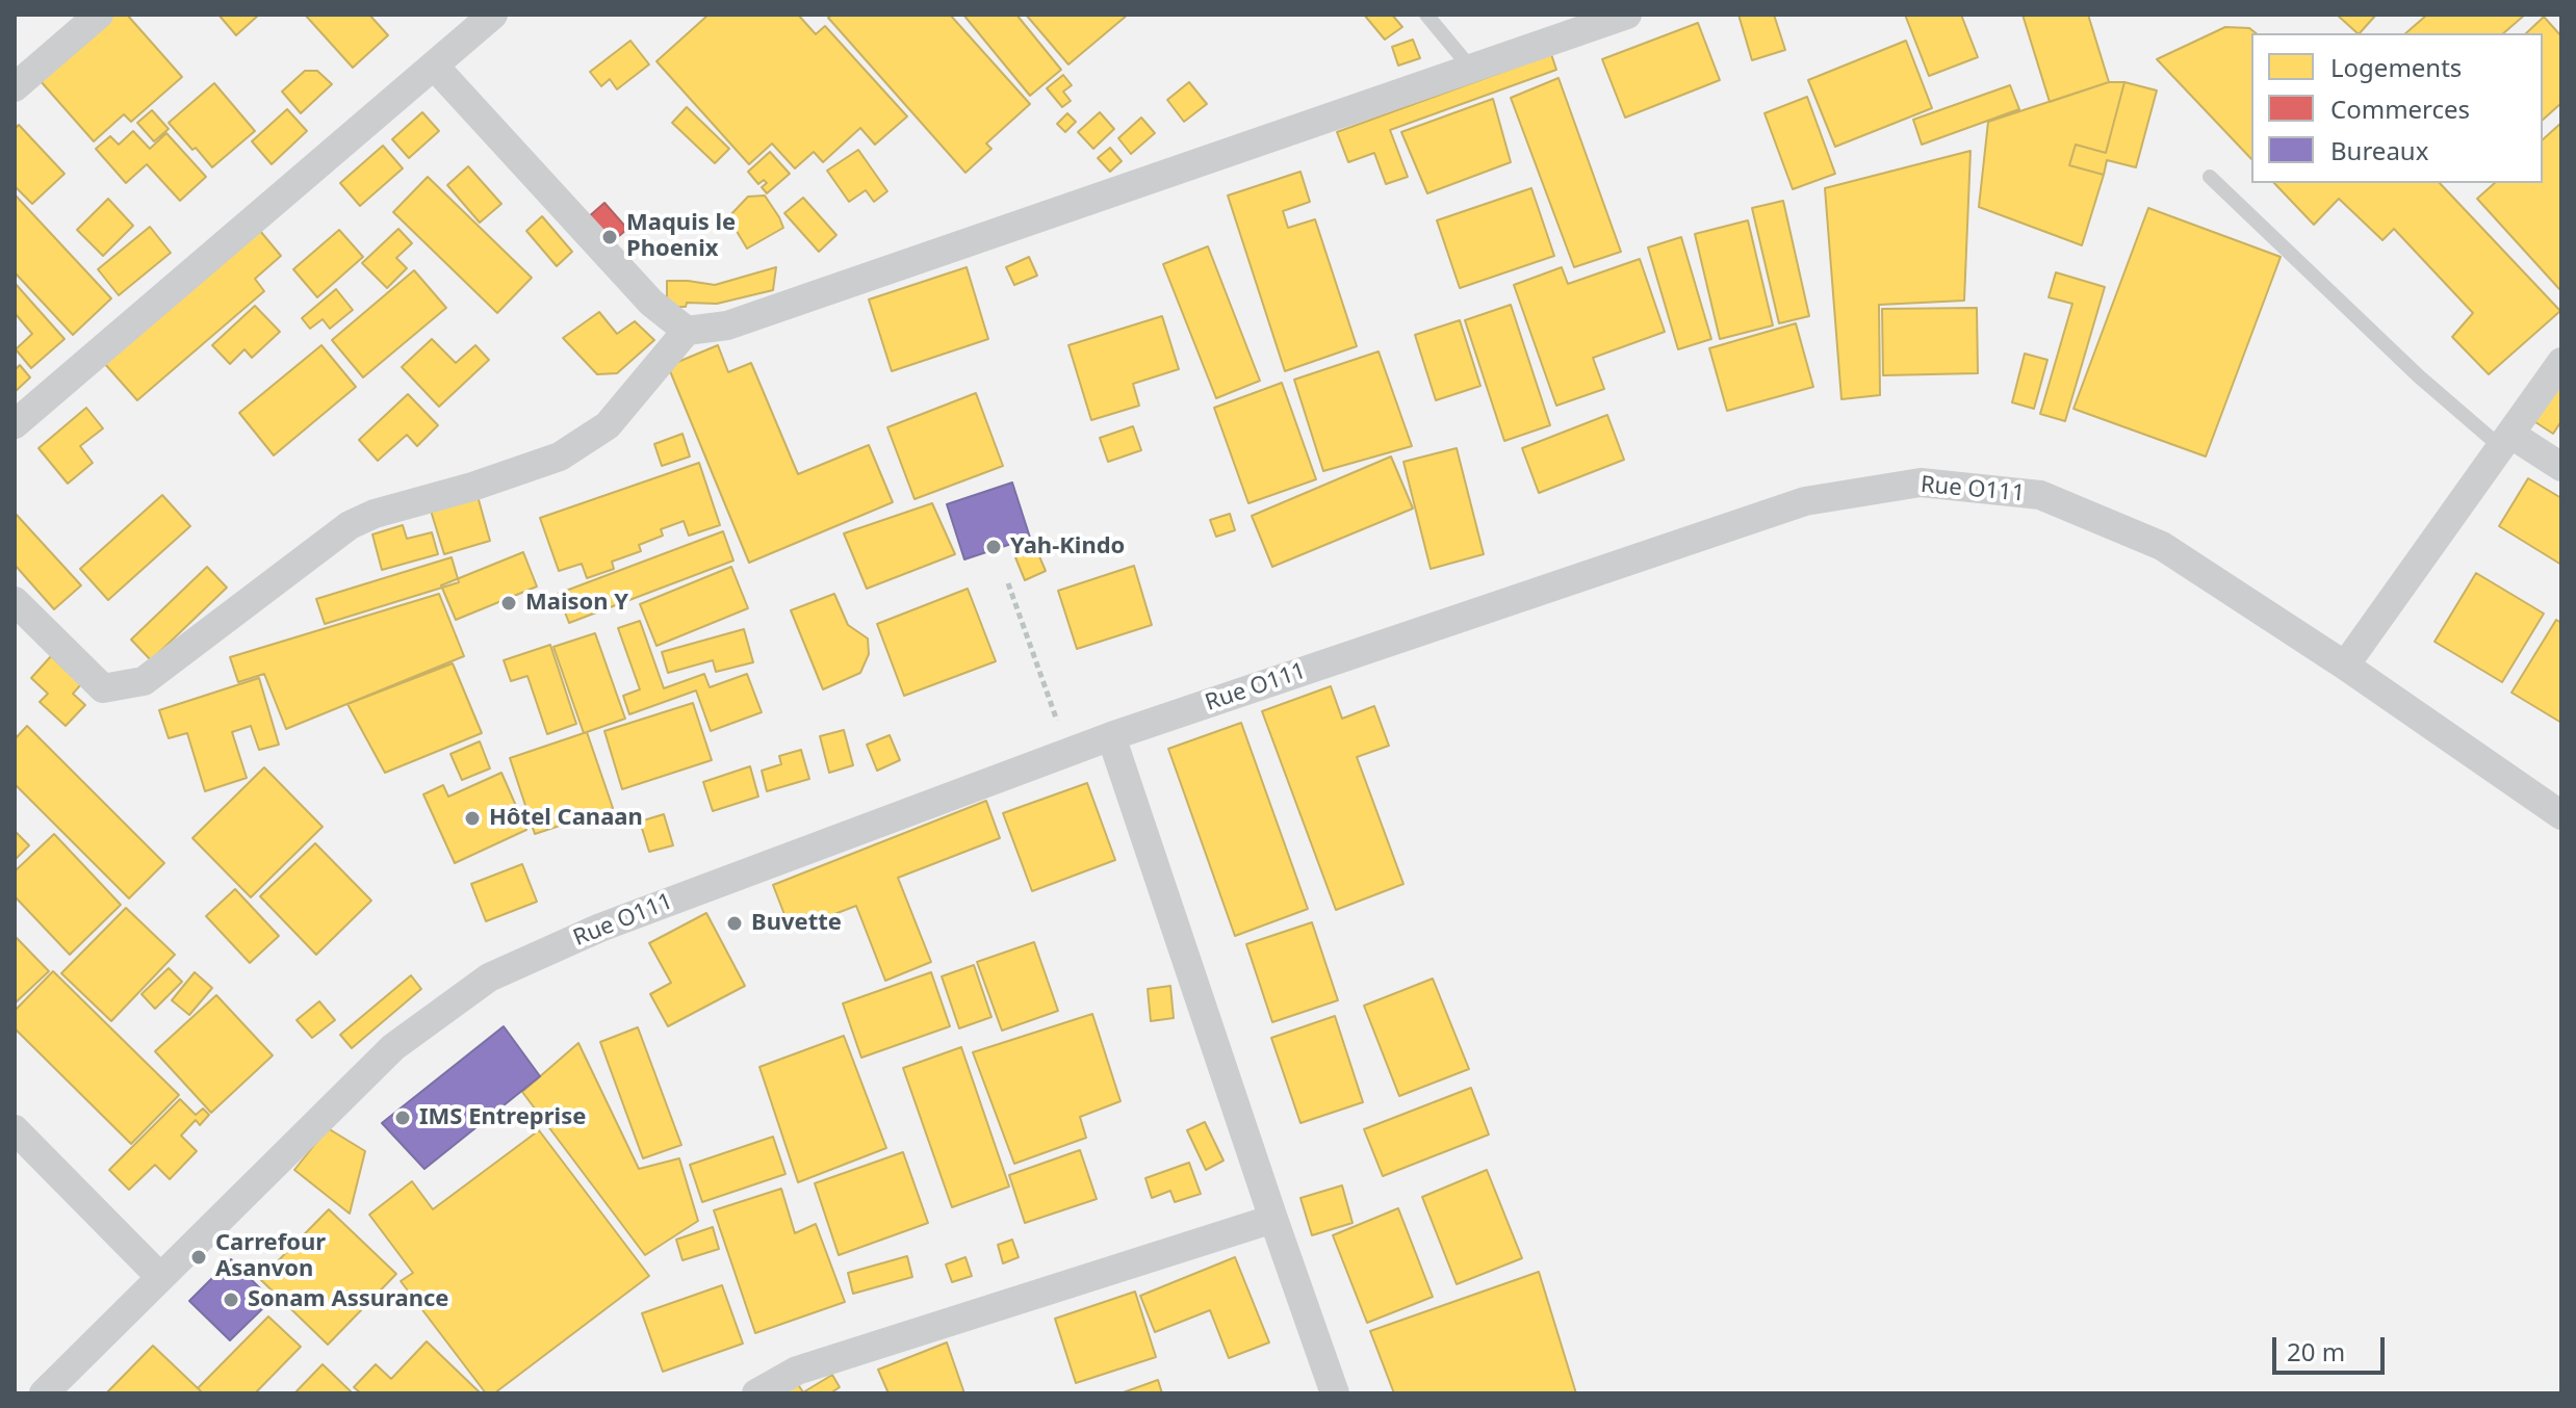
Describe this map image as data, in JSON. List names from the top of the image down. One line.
{"streets":{"street":["Rue O111"]},"places":["Maquis le Phoenix","Yah-Kindo","Maison Y","Hôtel Canaan","Buvette","IMS Entreprise","Carrefour Asanvon","Sonam Assurance"],"legend":["Logements","Commerces","Bureaux"],"scale_bar":"20 m"}
